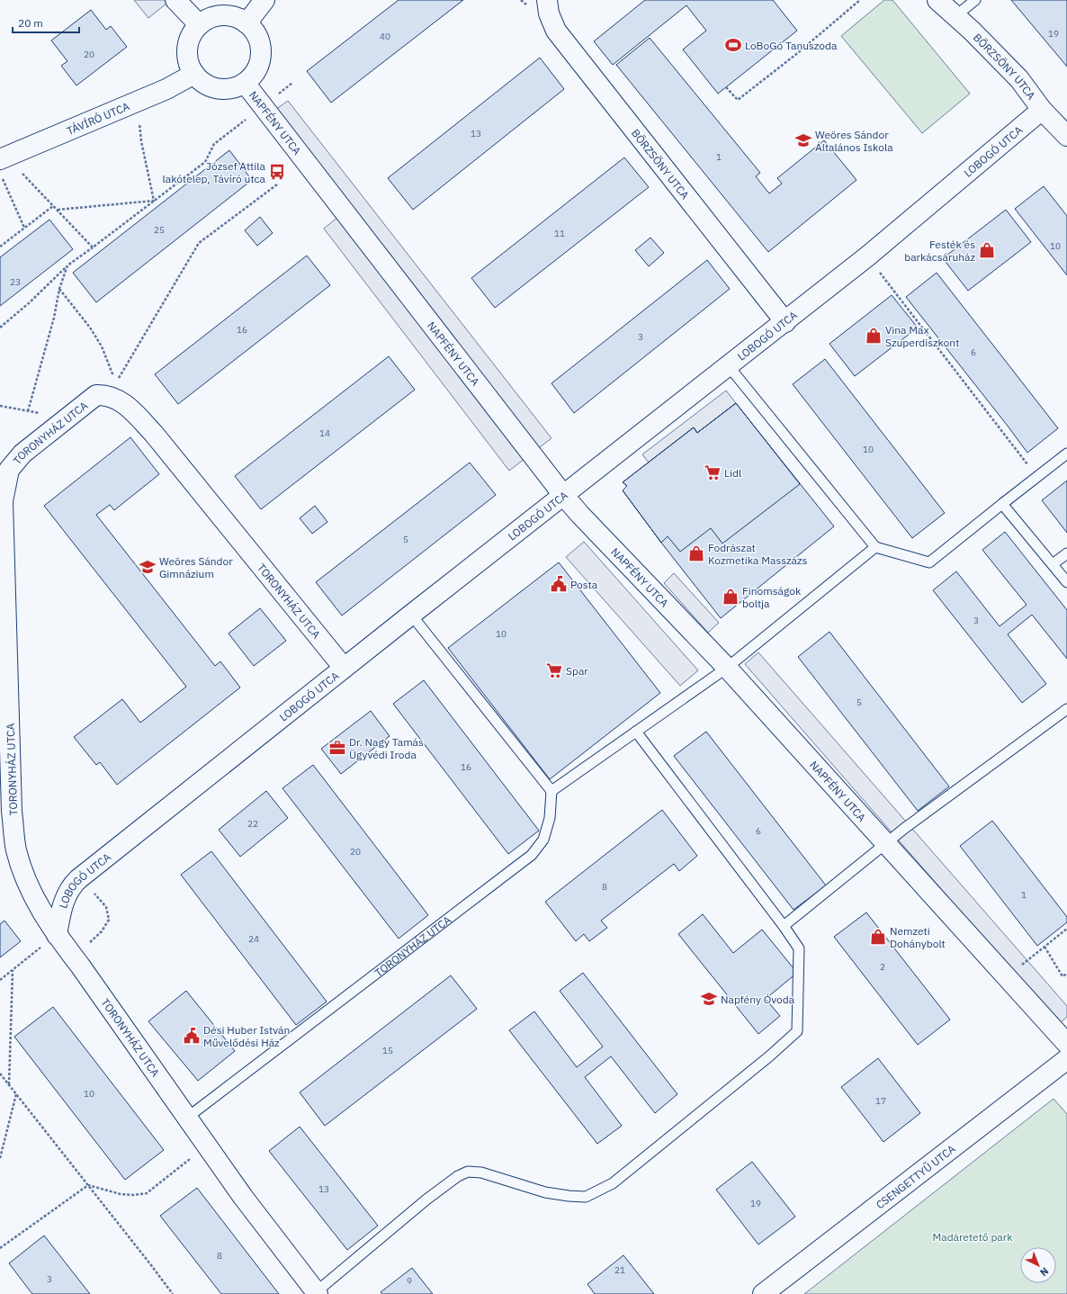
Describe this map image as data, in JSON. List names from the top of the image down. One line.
{"streets":{"street":["BÖRZSÖNY UTCA","TÁVÍRÓ UTCA","NAPFÉNY UTCA","LOBOGÓ UTCA","TORONYHÁZ UTCA","CSENGETTYŰ UTCA"]},"crossings":[["BÖRZSÖNY UTCA","LOBOGÓ UTCA"],["TÁVÍRÓ UTCA","NAPFÉNY UTCA"],["NAPFÉNY UTCA","LOBOGÓ UTCA"],["LOBOGÓ UTCA","TORONYHÁZ UTCA"]],"parks":["Madáretető park"],"places":{"sports":["LoBoGó Tanuszoda"],"school or university":["Weöres Sándor Általános Iskola","Weöres Sándor Gimnázium","Napfény Óvoda"],"bus stop":["József Attila lakótelep, Távíró utca"],"shop":["Festék és barkácsáruház","Vina Max Szuperdiszkont","Fodrászat Kozmetika Masszázs","Finomságok boltja","Nemzeti Dohánybolt"],"supermarket":["Lidl","Spar"],"public building":["Posta","Dési Huber István Művelődési Ház"],"office":["Dr. Nagy Tamás Ügyvédi Iroda"]},"house_numbers":["19","40","20","13","1","25","11","10","23","16","3","6","14","10","5","3","10","5","16","22","6","20","8","1","24","2","15","10","17","13","19","8","21","3","9"],"scale_bar":"20 m","north":"bottom right"}
